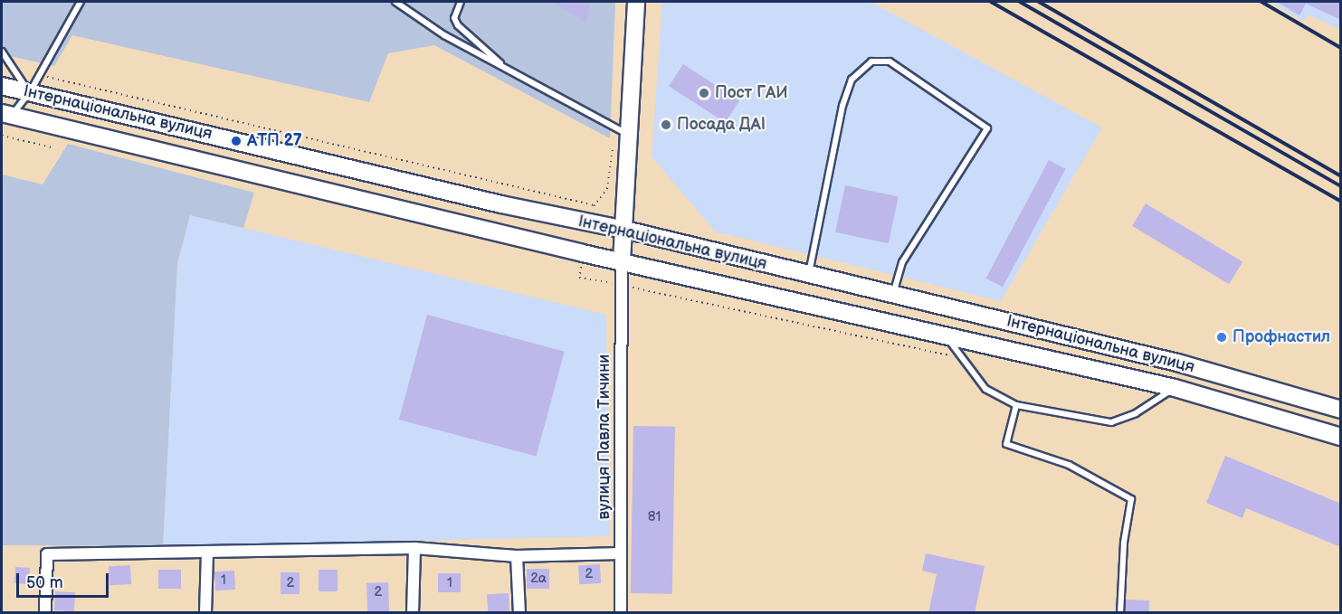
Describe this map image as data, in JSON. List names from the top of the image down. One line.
{"streets":{"main road":["Інтернаціональна вулиця"],"street":["вулиця Павла Тичини"]},"crossings":[["Інтернаціональна вулиця","вулиця Павла Тичини"]],"places":["Пост ГАИ","Посада ДАІ","АТП 27","Профнастил"],"house_numbers":["81","2","2а","1","2","1","2"],"scale_bar":"50 m"}
